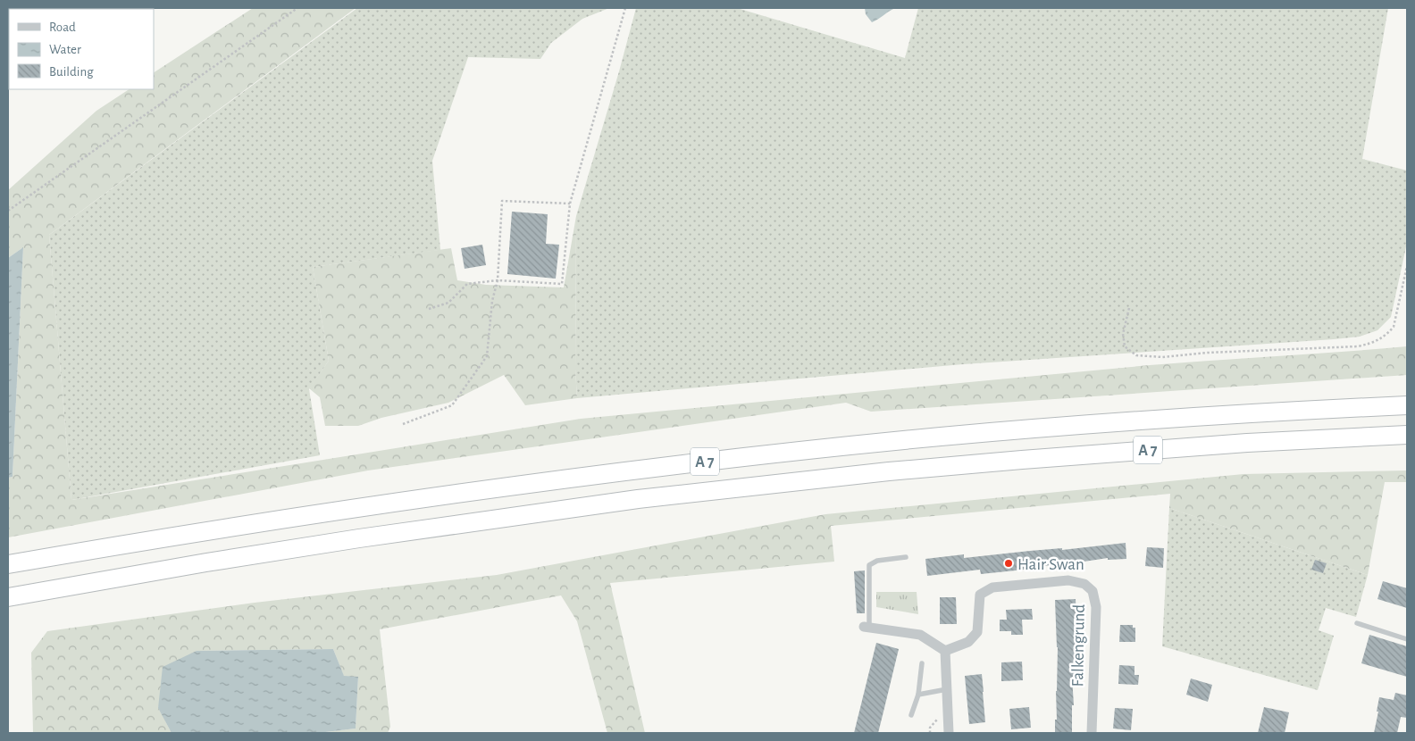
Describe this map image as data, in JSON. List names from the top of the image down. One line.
{"streets":{"highway":["A 7"],"street":["Falkengrund"]},"places":["Hair Swan"],"legend":["Road","Water","Building"]}
